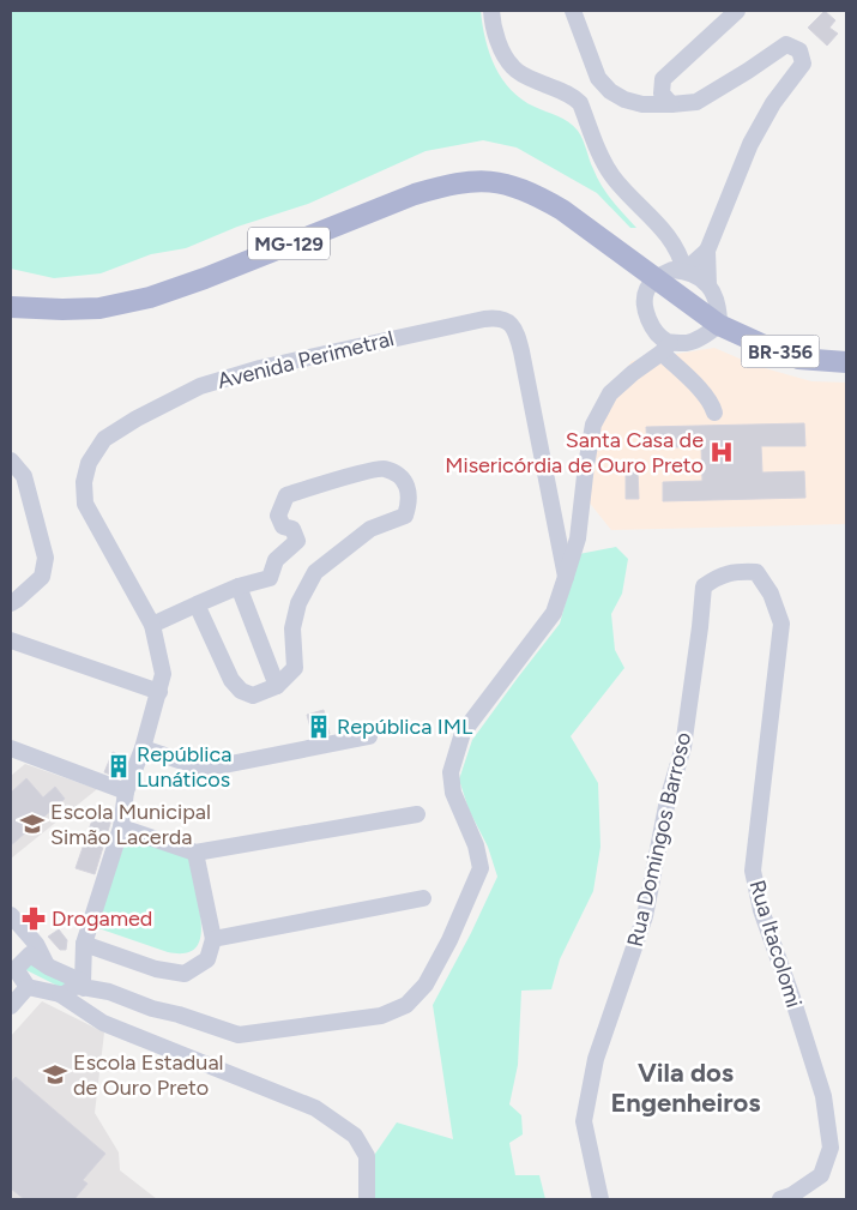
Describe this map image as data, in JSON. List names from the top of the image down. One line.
{"streets":{"main road":["MG-129","BR-356"],"street":["Avenida Perimetral","Rua Domingos Barroso","Rua Itacolomi"]},"crossings":[["MG-129","BR-356"],["Rua Domingos Barroso","Rua Itacolomi"]],"districts":["Vila dos Engenheiros"],"places":{"hospital":["Santa Casa de Misericórdia de Ouro Preto"],"building":["República IML","República Lunáticos"],"school or university":["Escola Municipal Simão Lacerda","Escola Estadual de Ouro Preto"],"pharmacy":["Drogamed"]}}
